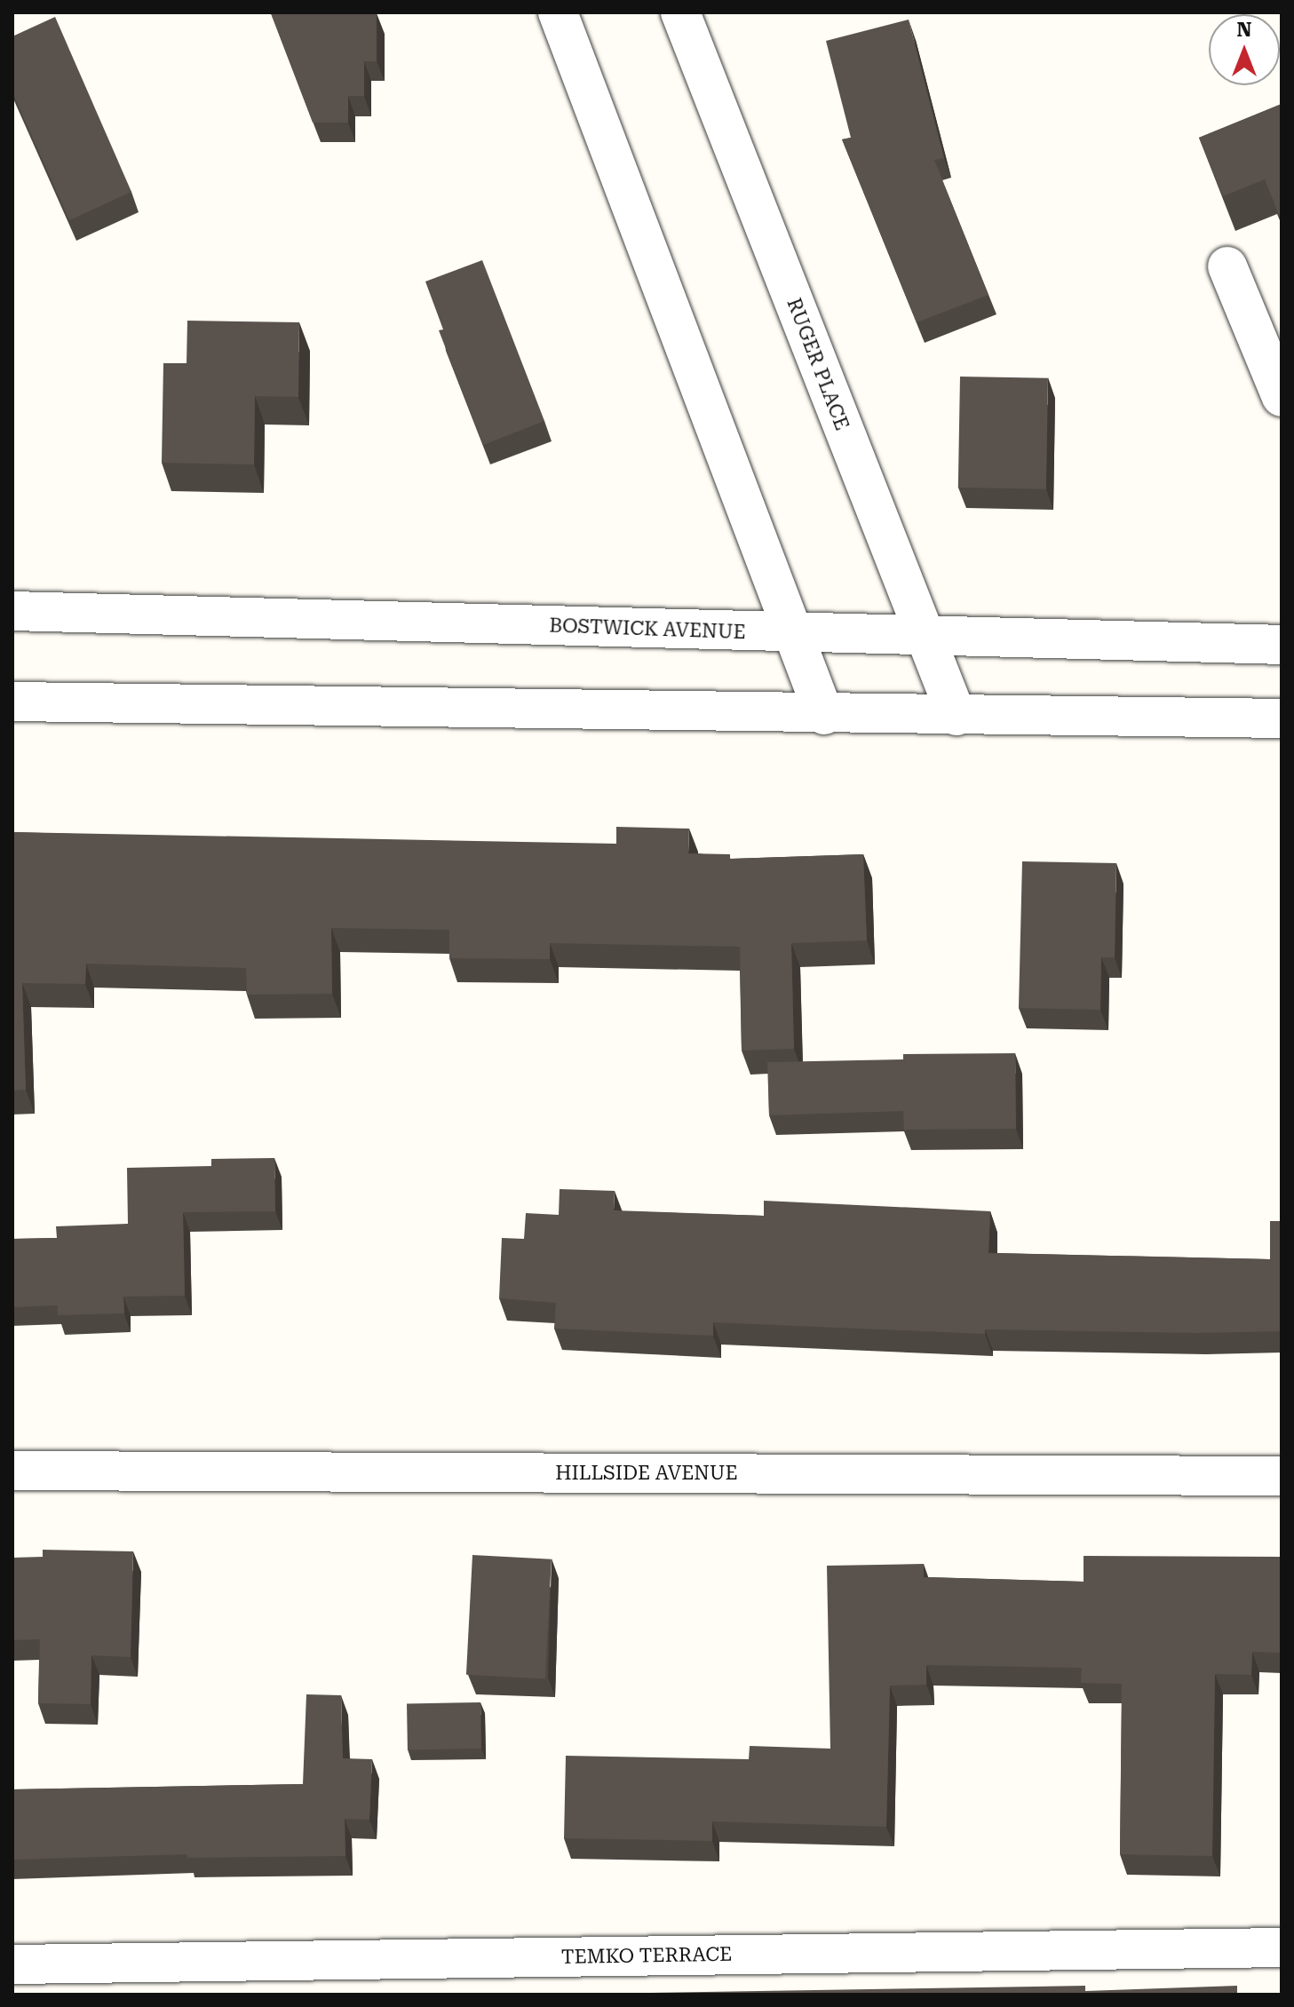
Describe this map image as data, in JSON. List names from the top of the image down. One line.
{"streets":{"street":["RUGER PLACE","BOSTWICK AVENUE","HILLSIDE AVENUE","TEMKO TERRACE"]},"crossings":[["RUGER PLACE","BOSTWICK AVENUE"]],"north":"top"}
